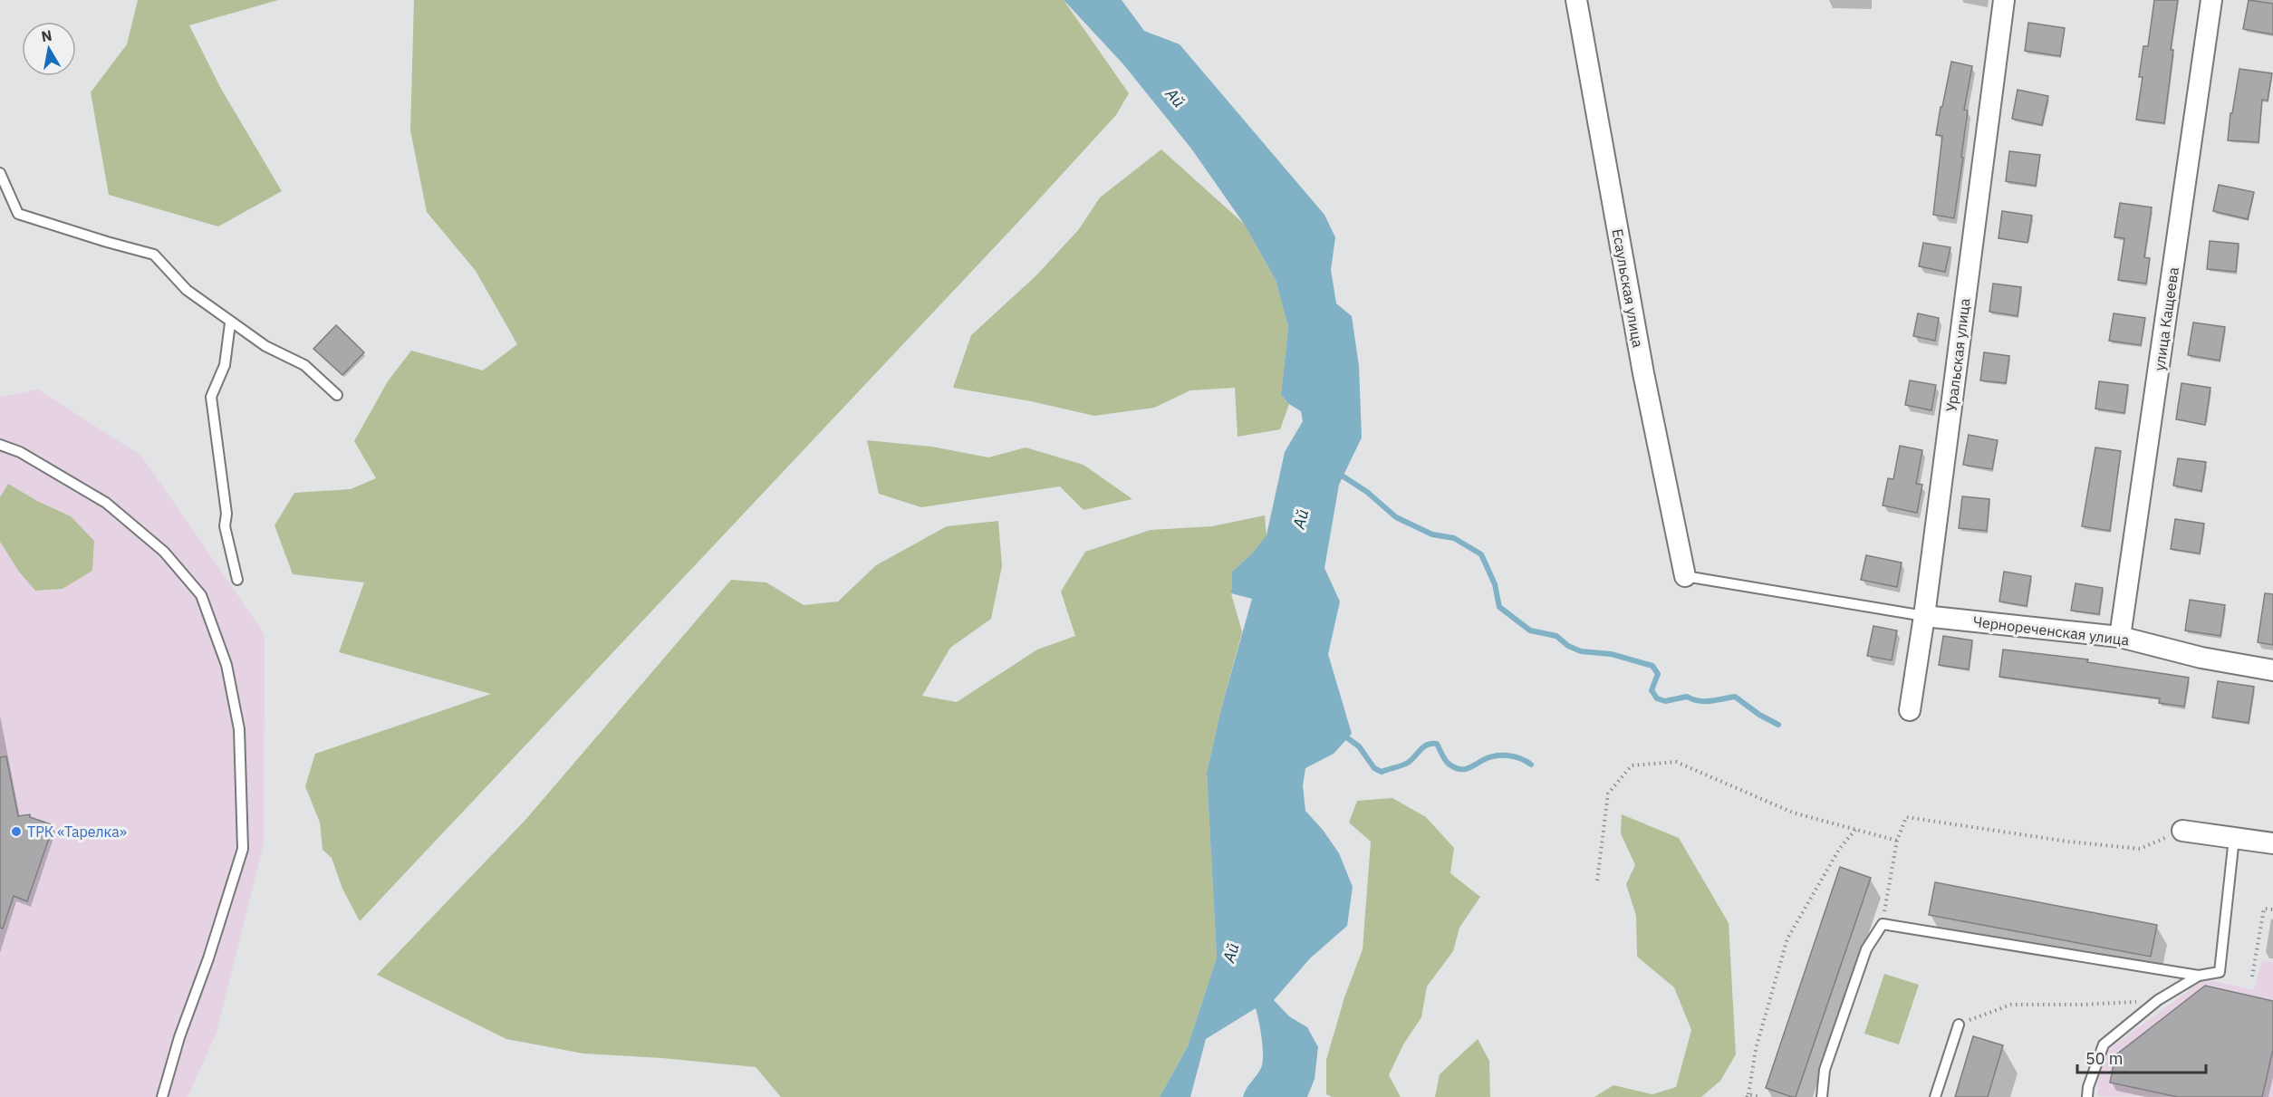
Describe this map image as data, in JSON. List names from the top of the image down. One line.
{"streets":{"street":["Есаульская улица","улица Кащеева","Уральская улица","Чернореченская улица"]},"crossings":[["улица Кащеева","Чернореченская улица"],["Уральская улица","Чернореченская улица"]],"water":["Ай"],"places":["ТРК «Тарелка»"],"scale_bar":"50 m","north":"top"}
